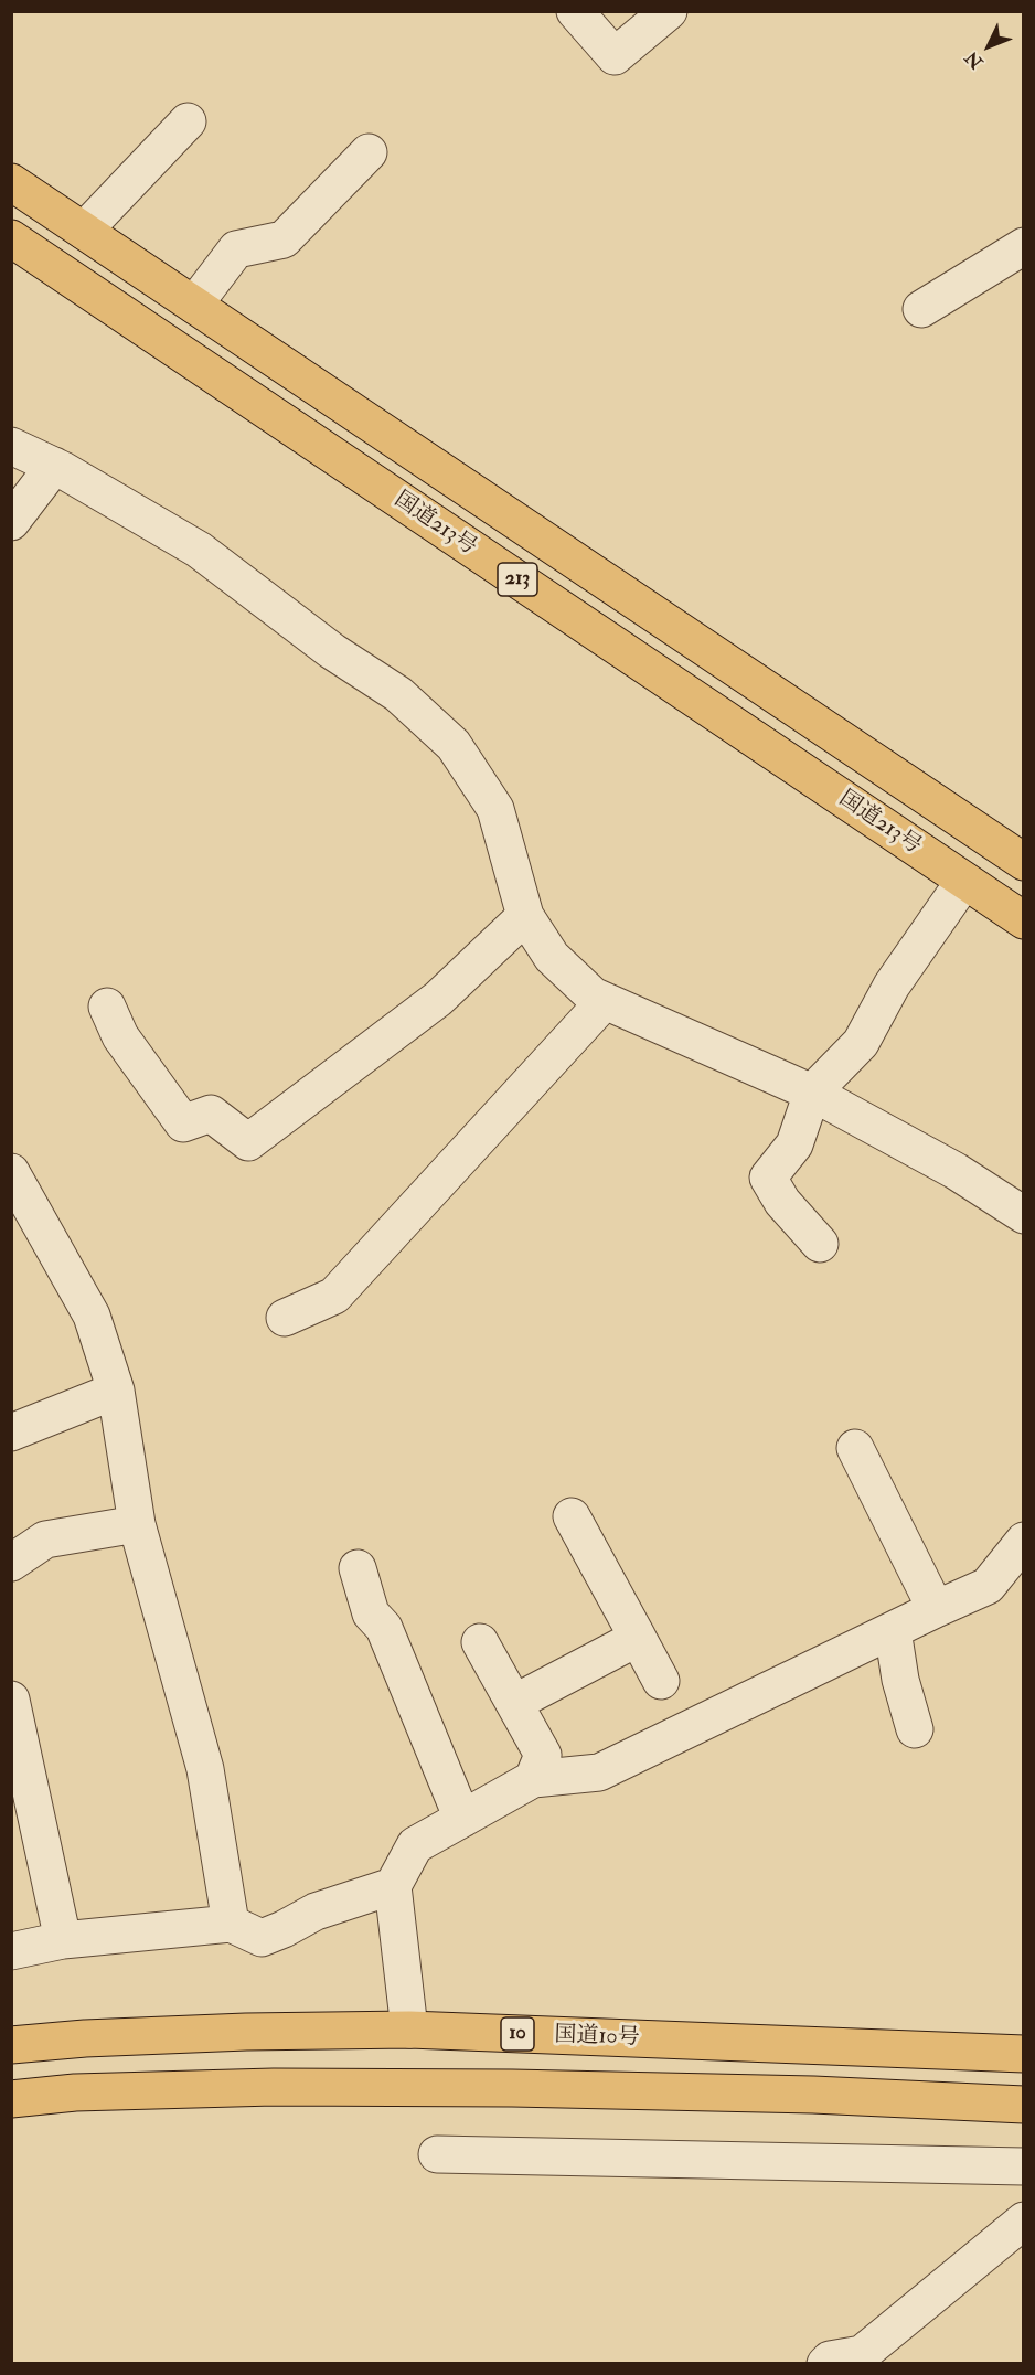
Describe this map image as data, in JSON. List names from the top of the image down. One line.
{"streets":{"highway":["国道213号","213","10","国道10号"]},"north":"bottom left"}
